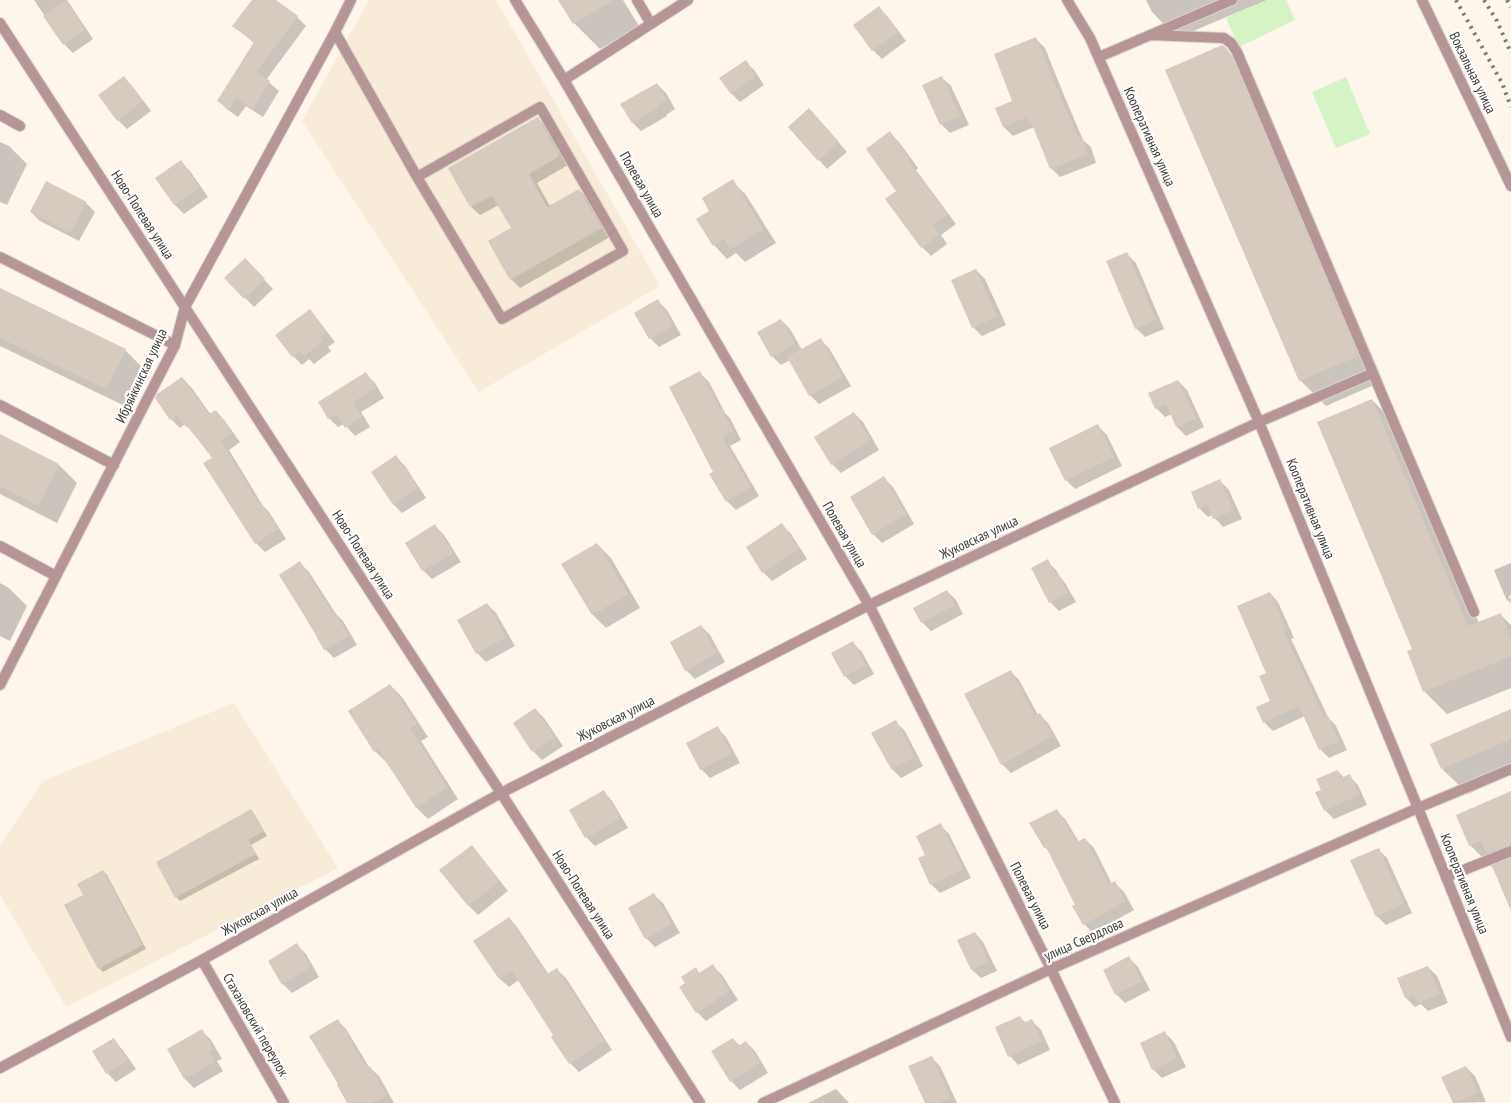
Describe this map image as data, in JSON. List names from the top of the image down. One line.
{"streets":{"street":["Вокзальная улица","Кооперативная улица","Полевая улица","Ново-Полевая улица","Ибряйкинская улица","Жуковская улица","улица Свердлова","Стахановский переулок"]},"crossings":[["Кооперативная улица","Жуковская улица"],["Кооперативная улица","улица Свердлова"],["Полевая улица","Жуковская улица"],["Полевая улица","улица Свердлова"],["Ново-Полевая улица","Ибряйкинская улица"],["Ново-Полевая улица","Жуковская улица"],["Жуковская улица","Стахановский переулок"]]}
